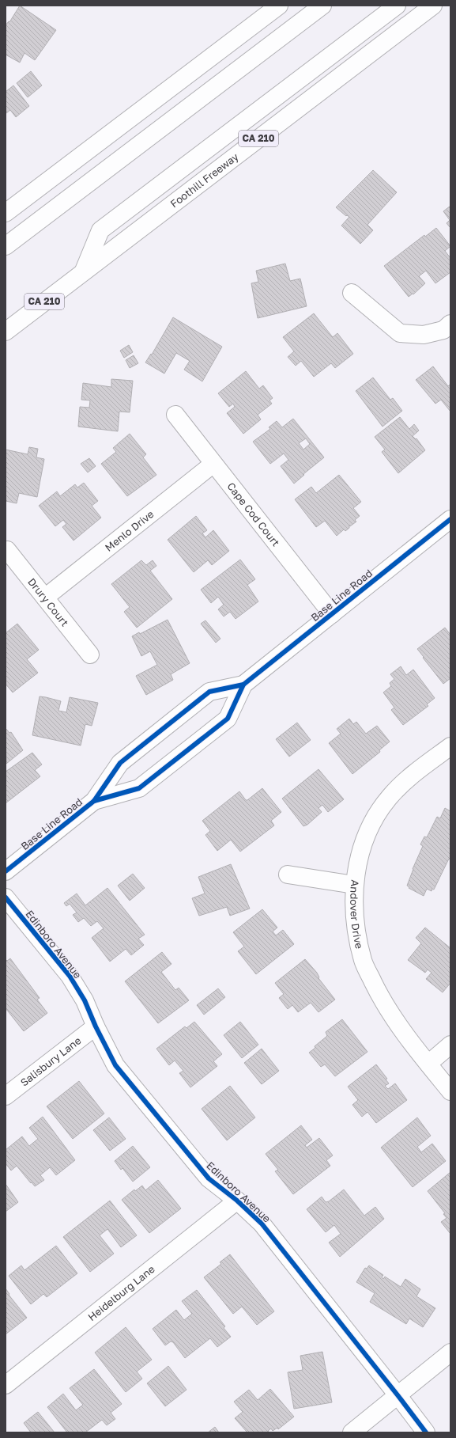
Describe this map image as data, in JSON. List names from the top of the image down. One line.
{"streets":{"main road":["CA 210","Foothill Freeway","Cape Cod Court","Menlo Drive","Base Line Road","Drury Court","Andover Drive","Edinboro Avenue","Salisbury Lane","Heidelburg Lane"]},"crossings":[["Cape Cod Court","Menlo Drive"],["Cape Cod Court","Base Line Road"],["Menlo Drive","Drury Court"],["Edinboro Avenue","Salisbury Lane"],["Edinboro Avenue","Heidelburg Lane"]]}
